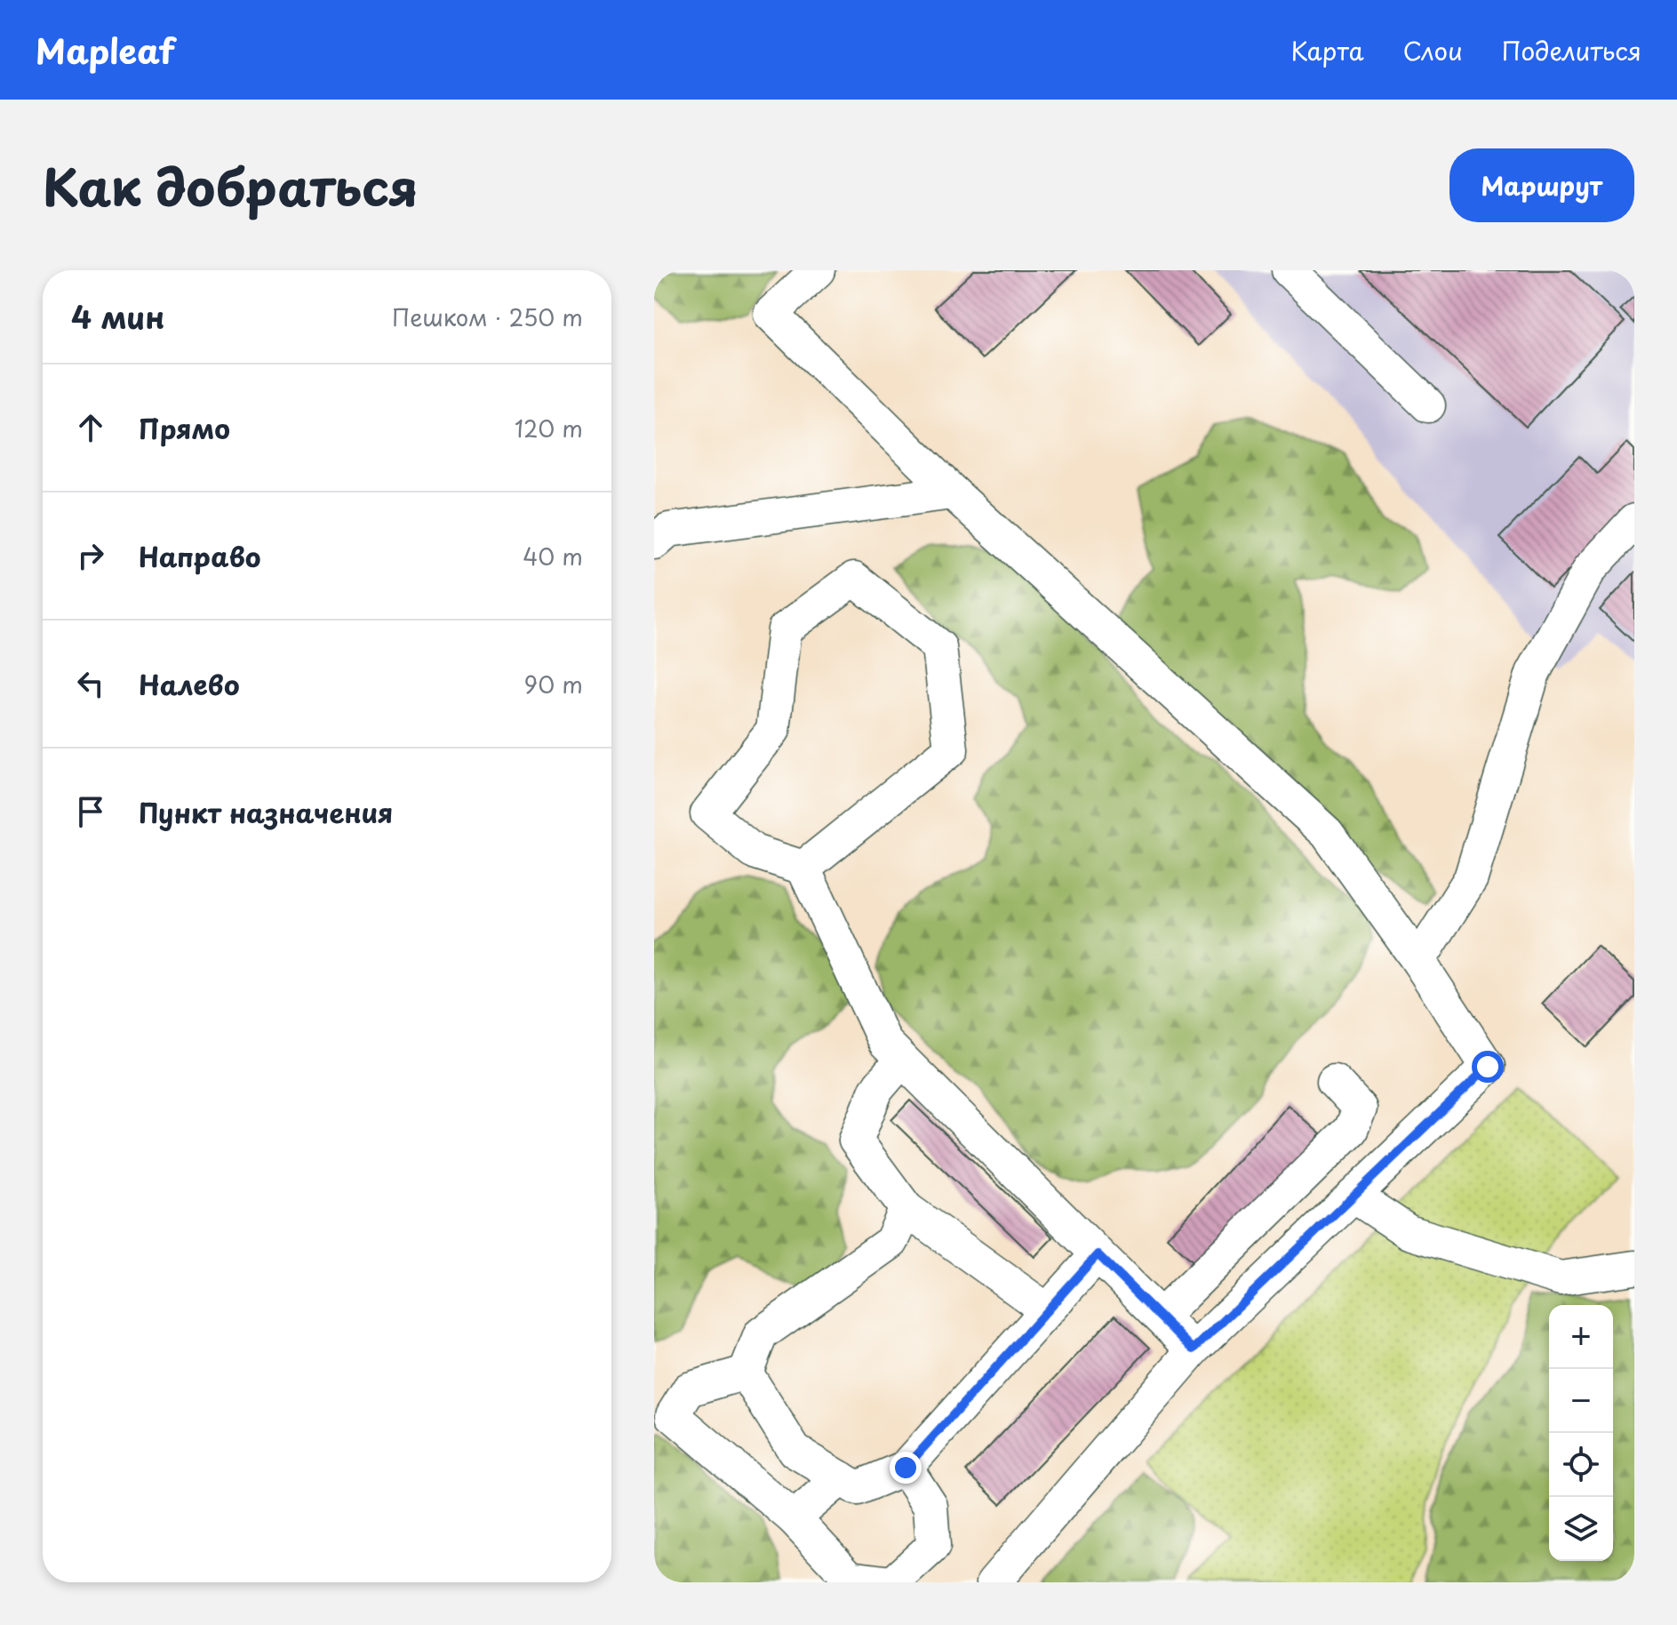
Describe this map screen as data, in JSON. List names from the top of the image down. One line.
{"page":{"header":"Mapleaf","nav":["Карта","Слои","Поделиться"],"title":"Как добраться","buttons":"Маршрут","heading":["4 мин","Пешком · 250 m"],"list":[["Прямо","120 m"],["Направо","40 m"],["Налево","90 m"],"Пункт назначения"],"map_buttons":["+","−"]}}
